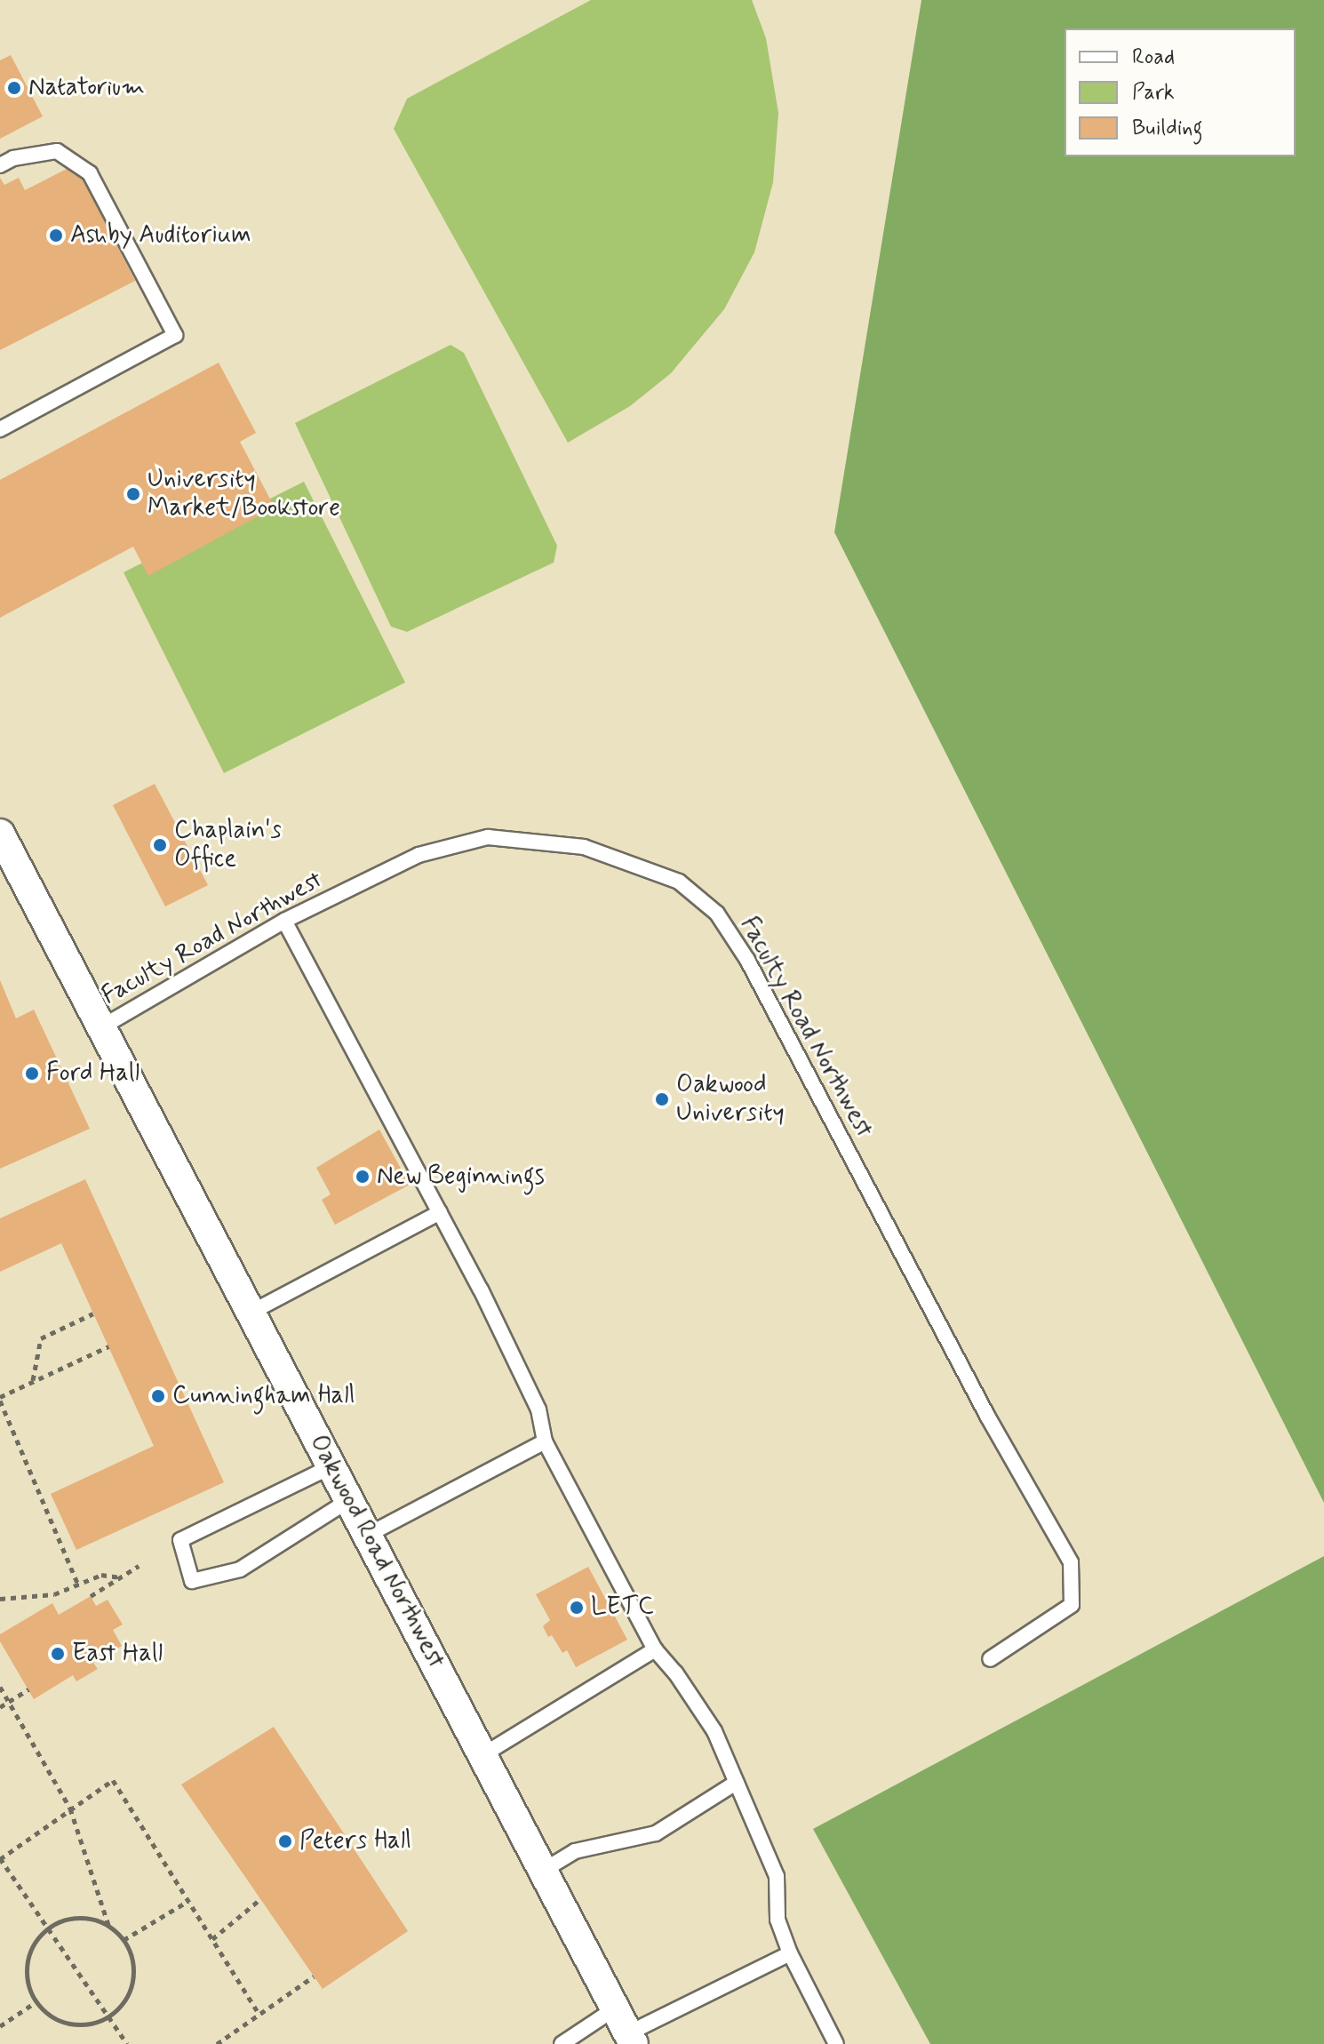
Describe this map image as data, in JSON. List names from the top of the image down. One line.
{"streets":{"street":["Oakwood Road Northwest"],"lane":["Faculty Road Northwest"]},"crossings":[["Faculty Road Northwest","Oakwood Road Northwest"]],"places":["Natatorium","Ashby Auditorium","University Market/Bookstore","Chaplain's Office","Ford Hall","Oakwood University","New Beginnings","Cunningham Hall","LETC","East Hall","Peters Hall"],"legend":["Road","Park","Building"]}
